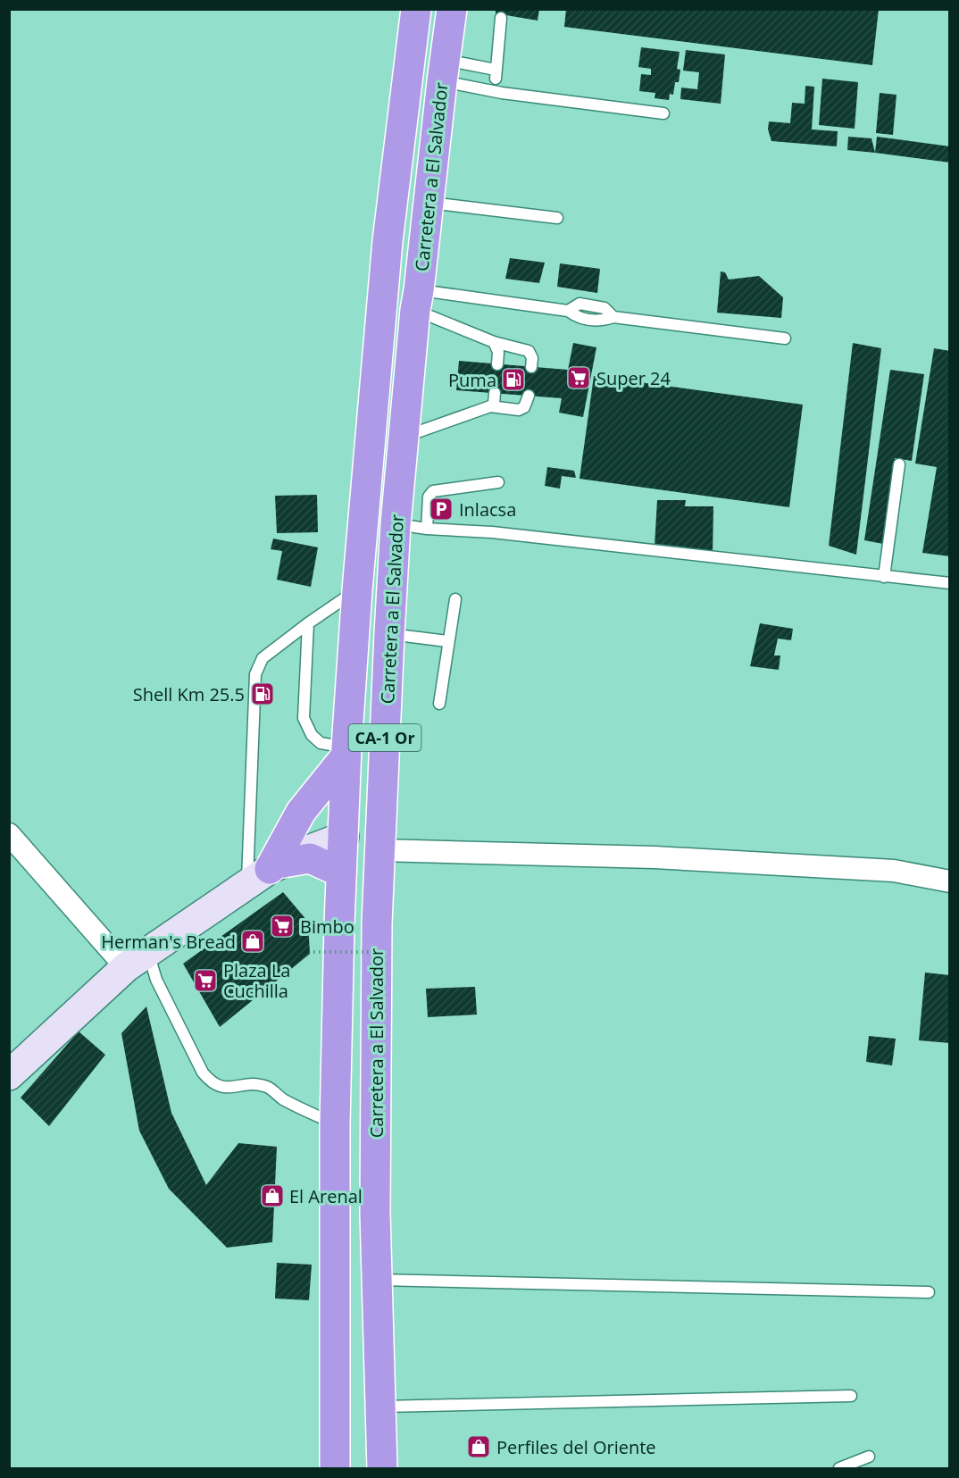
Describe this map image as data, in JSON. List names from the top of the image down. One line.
{"streets":{"highway":["Carretera a El Salvador","CA-1 Or"]},"places":{"supermarket":["Super 24","Bimbo","Plaza La Cuchilla"],"fuel station":["Puma","Shell Km 25.5"],"parking":["Inlacsa"],"shop":["Herman's Bread","El Arenal","Perfiles del Oriente"]}}
